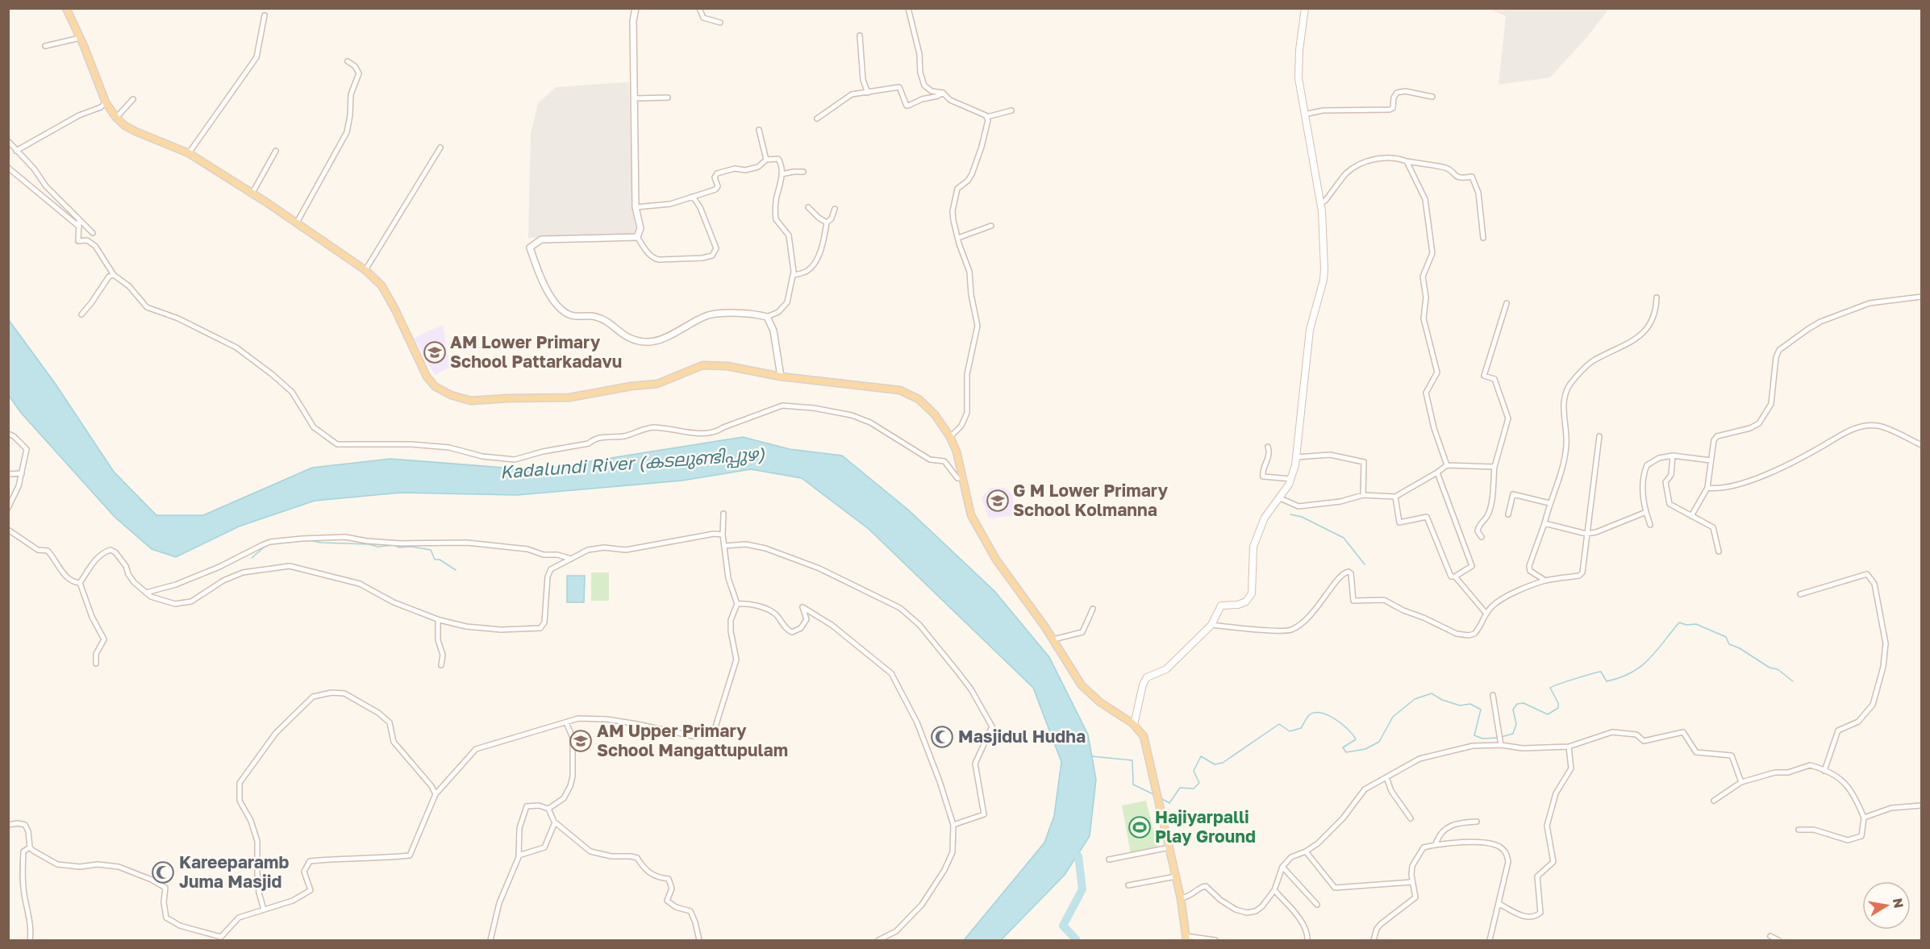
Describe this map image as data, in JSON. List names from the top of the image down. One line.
{"water":["Kadalundi River (കടലുണ്ടിപ്പുഴ)"],"places":{"school or university":["AM Lower Primary School Pattarkadavu","G M Lower Primary School Kolmanna","AM Upper Primary School Mangattupulam"],"mosque":["Masjidul Hudha","Kareeparamb Juma Masjid"],"sports":["Hajiyarpalli Play Ground"]},"north":"right"}
